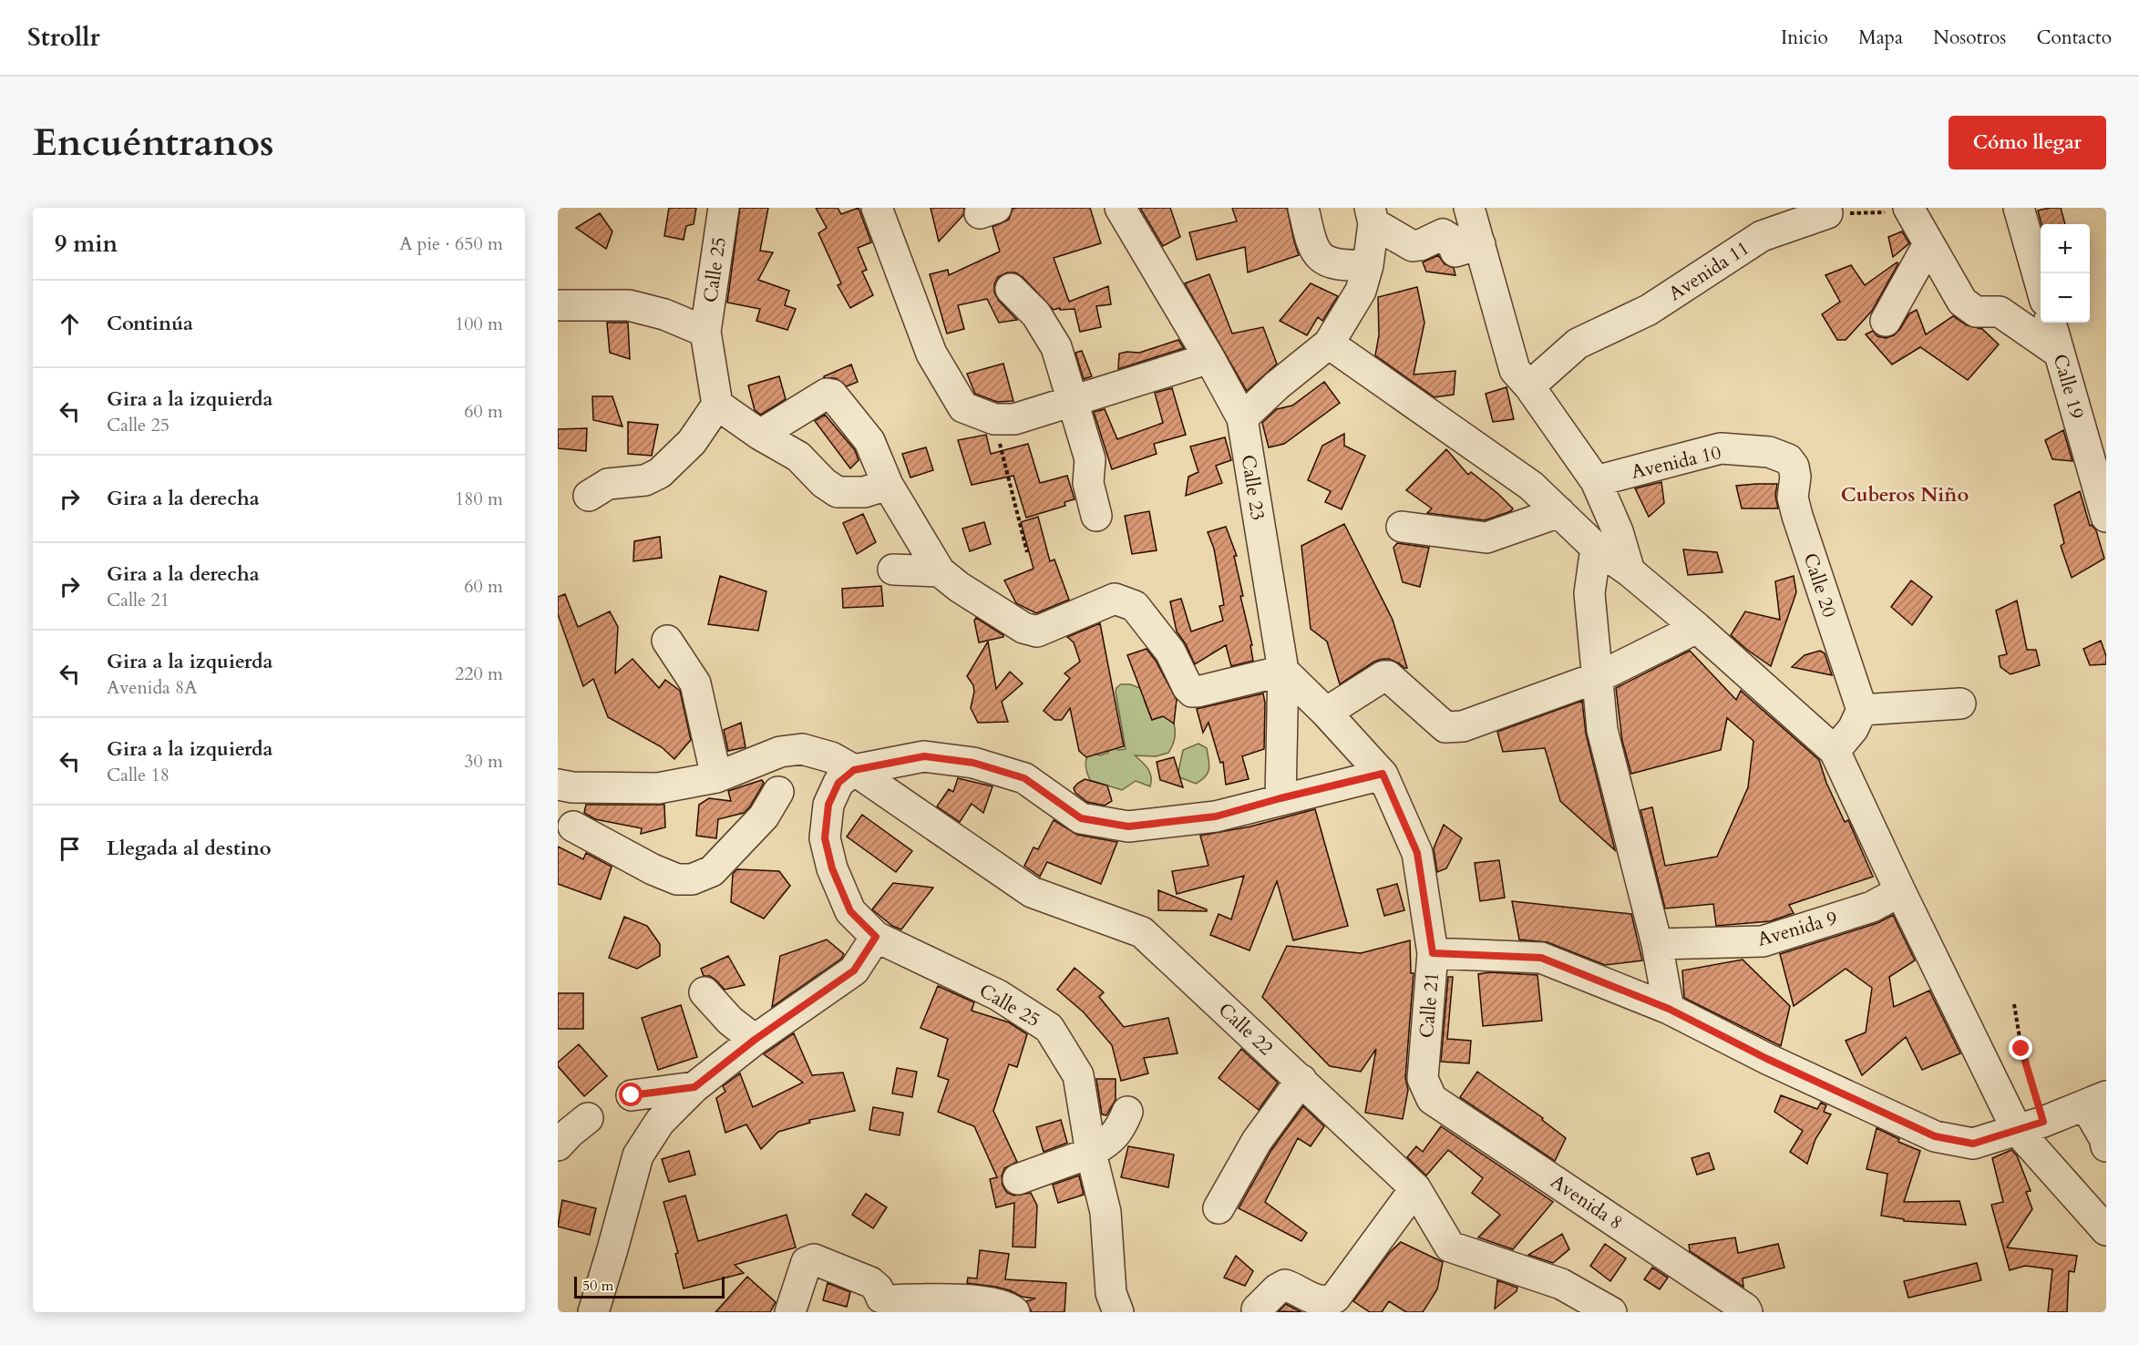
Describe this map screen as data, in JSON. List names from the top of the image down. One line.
{"streets":{"street":["Calle 25","Avenida 11","Calle 19","Avenida 10","Calle 23","Calle 20","Avenida 9","Calle 21","Calle 22","Avenida 8"]},"crossings":[["Calle 25","Calle 22"],["Avenida 10","Calle 20"],["Calle 23","Calle 21"],["Calle 21","Avenida 8"]],"districts":["Cuberos Niño"],"scale_bar":"50 m","page":{"header":"Strollr","nav":["Inicio","Mapa","Nosotros","Contacto"],"buttons":"Cómo llegar","title":"Encuéntranos","heading":["9 min","A pie · 650 m"],"map_buttons":["+","−"],"list":[["Continúa","100 m"],["Gira a la izquierda","Calle 25","60 m"],["Gira a la derecha","180 m"],["Gira a la derecha","Calle 21","60 m"],["Gira a la izquierda","Avenida 8A","220 m"],["Gira a la izquierda","Calle 18","30 m"],"Llegada al destino"],"scale":"50 m"}}
